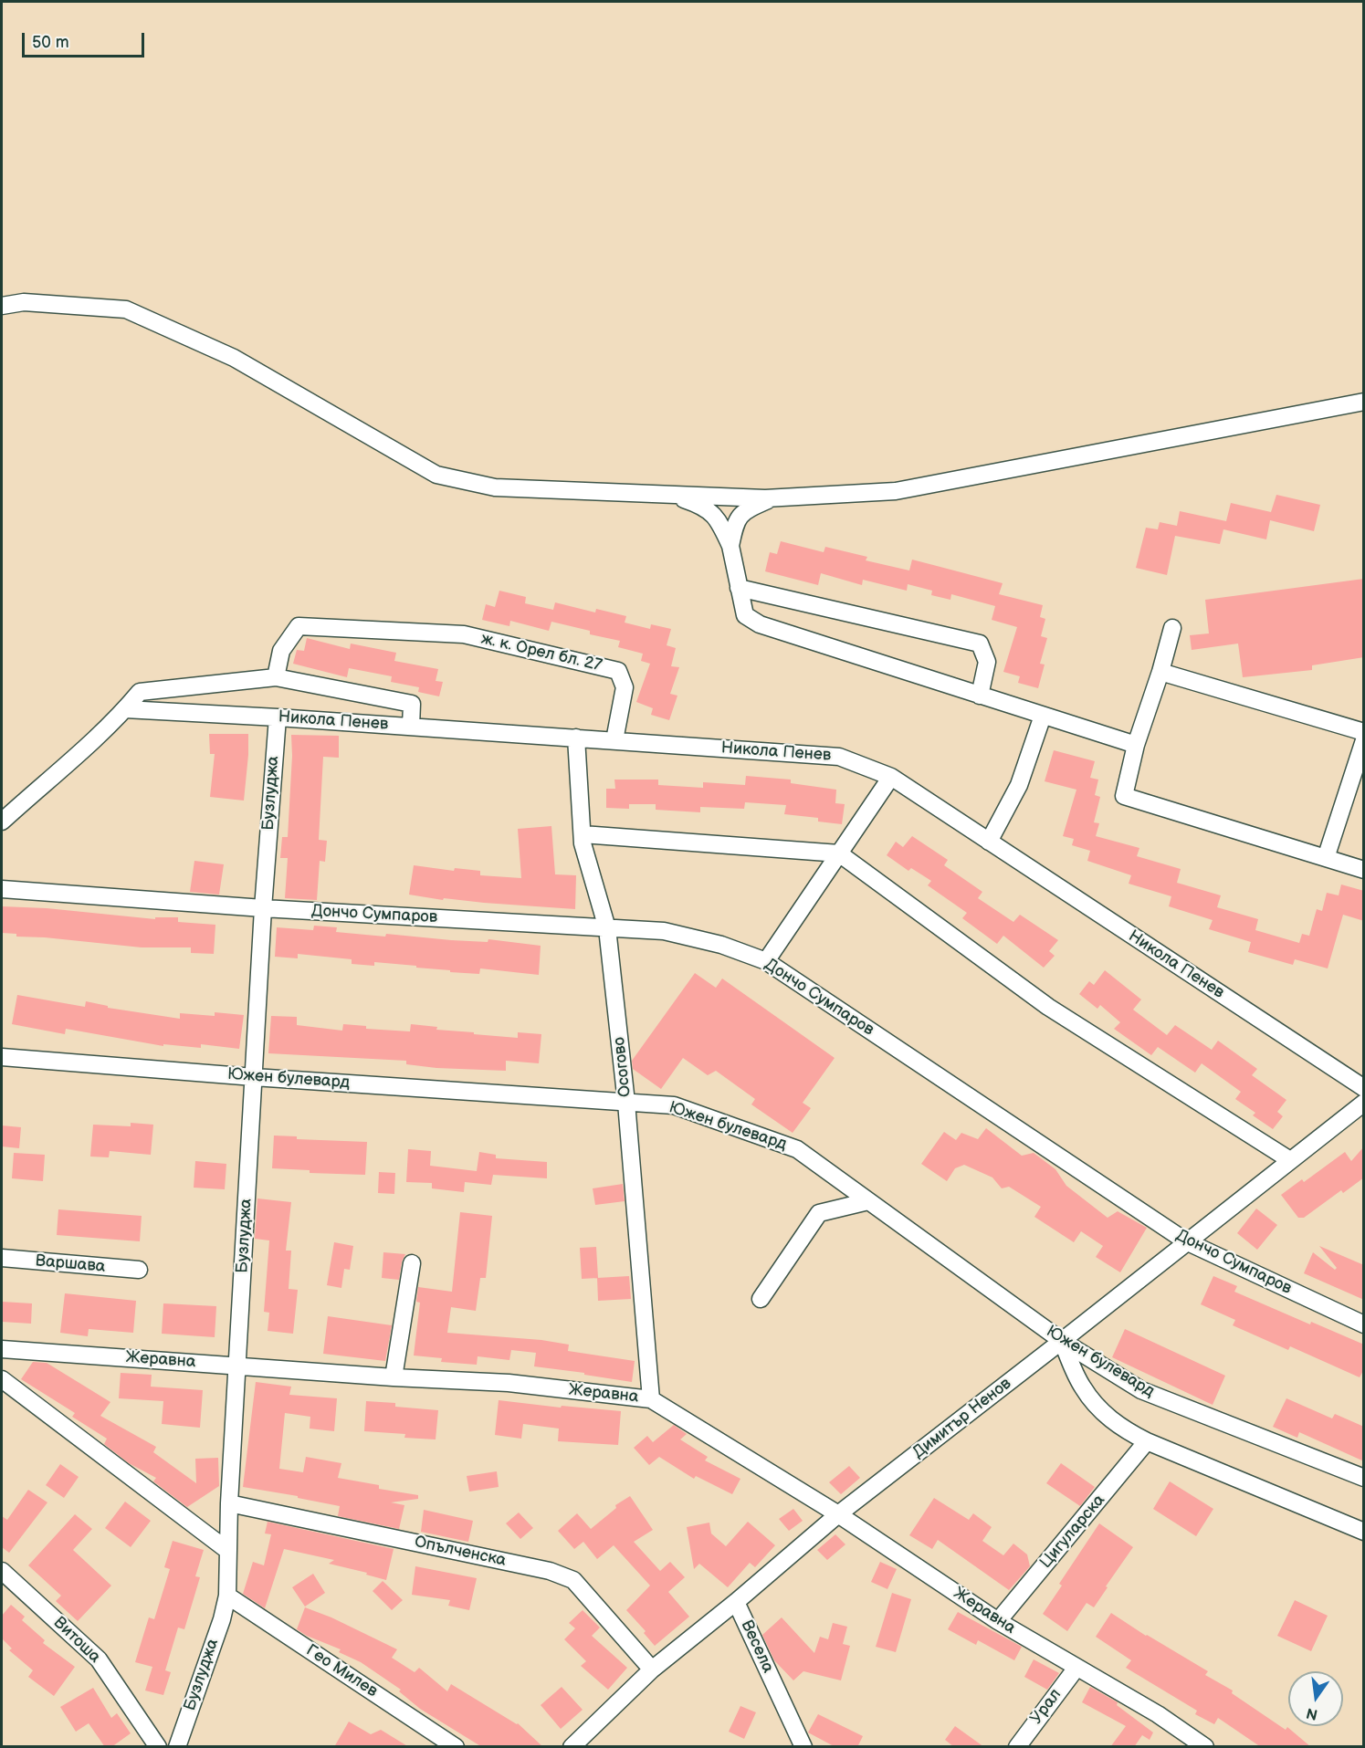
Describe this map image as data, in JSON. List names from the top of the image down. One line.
{"streets":{"street":["ж. к. Орел бл. 27","Никола Пенев","Бузлуджа","Дончо Сумпаров","Осогово","Южен булевард","Варшава","Жеравна","Димитър Ненов","Цигуларска","Опълченска","Витоша","Весела","Гео Милев","Урал"]},"crossings":[["ж. к. Орел бл. 27","Никола Пенев"],["Никола Пенев","Бузлуджа"],["Никола Пенев","Осогово"],["Бузлуджа","Дончо Сумпаров"],["Бузлуджа","Южен булевард"],["Бузлуджа","Жеравна"],["Бузлуджа","Опълченска"],["Бузлуджа","Гео Милев"],["Дончо Сумпаров","Осогово"],["Дончо Сумпаров","Димитър Ненов"],["Осогово","Южен булевард"],["Осогово","Жеравна"],["Южен булевард","Димитър Ненов"],["Жеравна","Димитър Ненов"],["Жеравна","Цигуларска"],["Жеравна","Урал"],["Димитър Ненов","Опълченска"],["Димитър Ненов","Весела"]],"scale_bar":"50 m","north":"bottom"}
